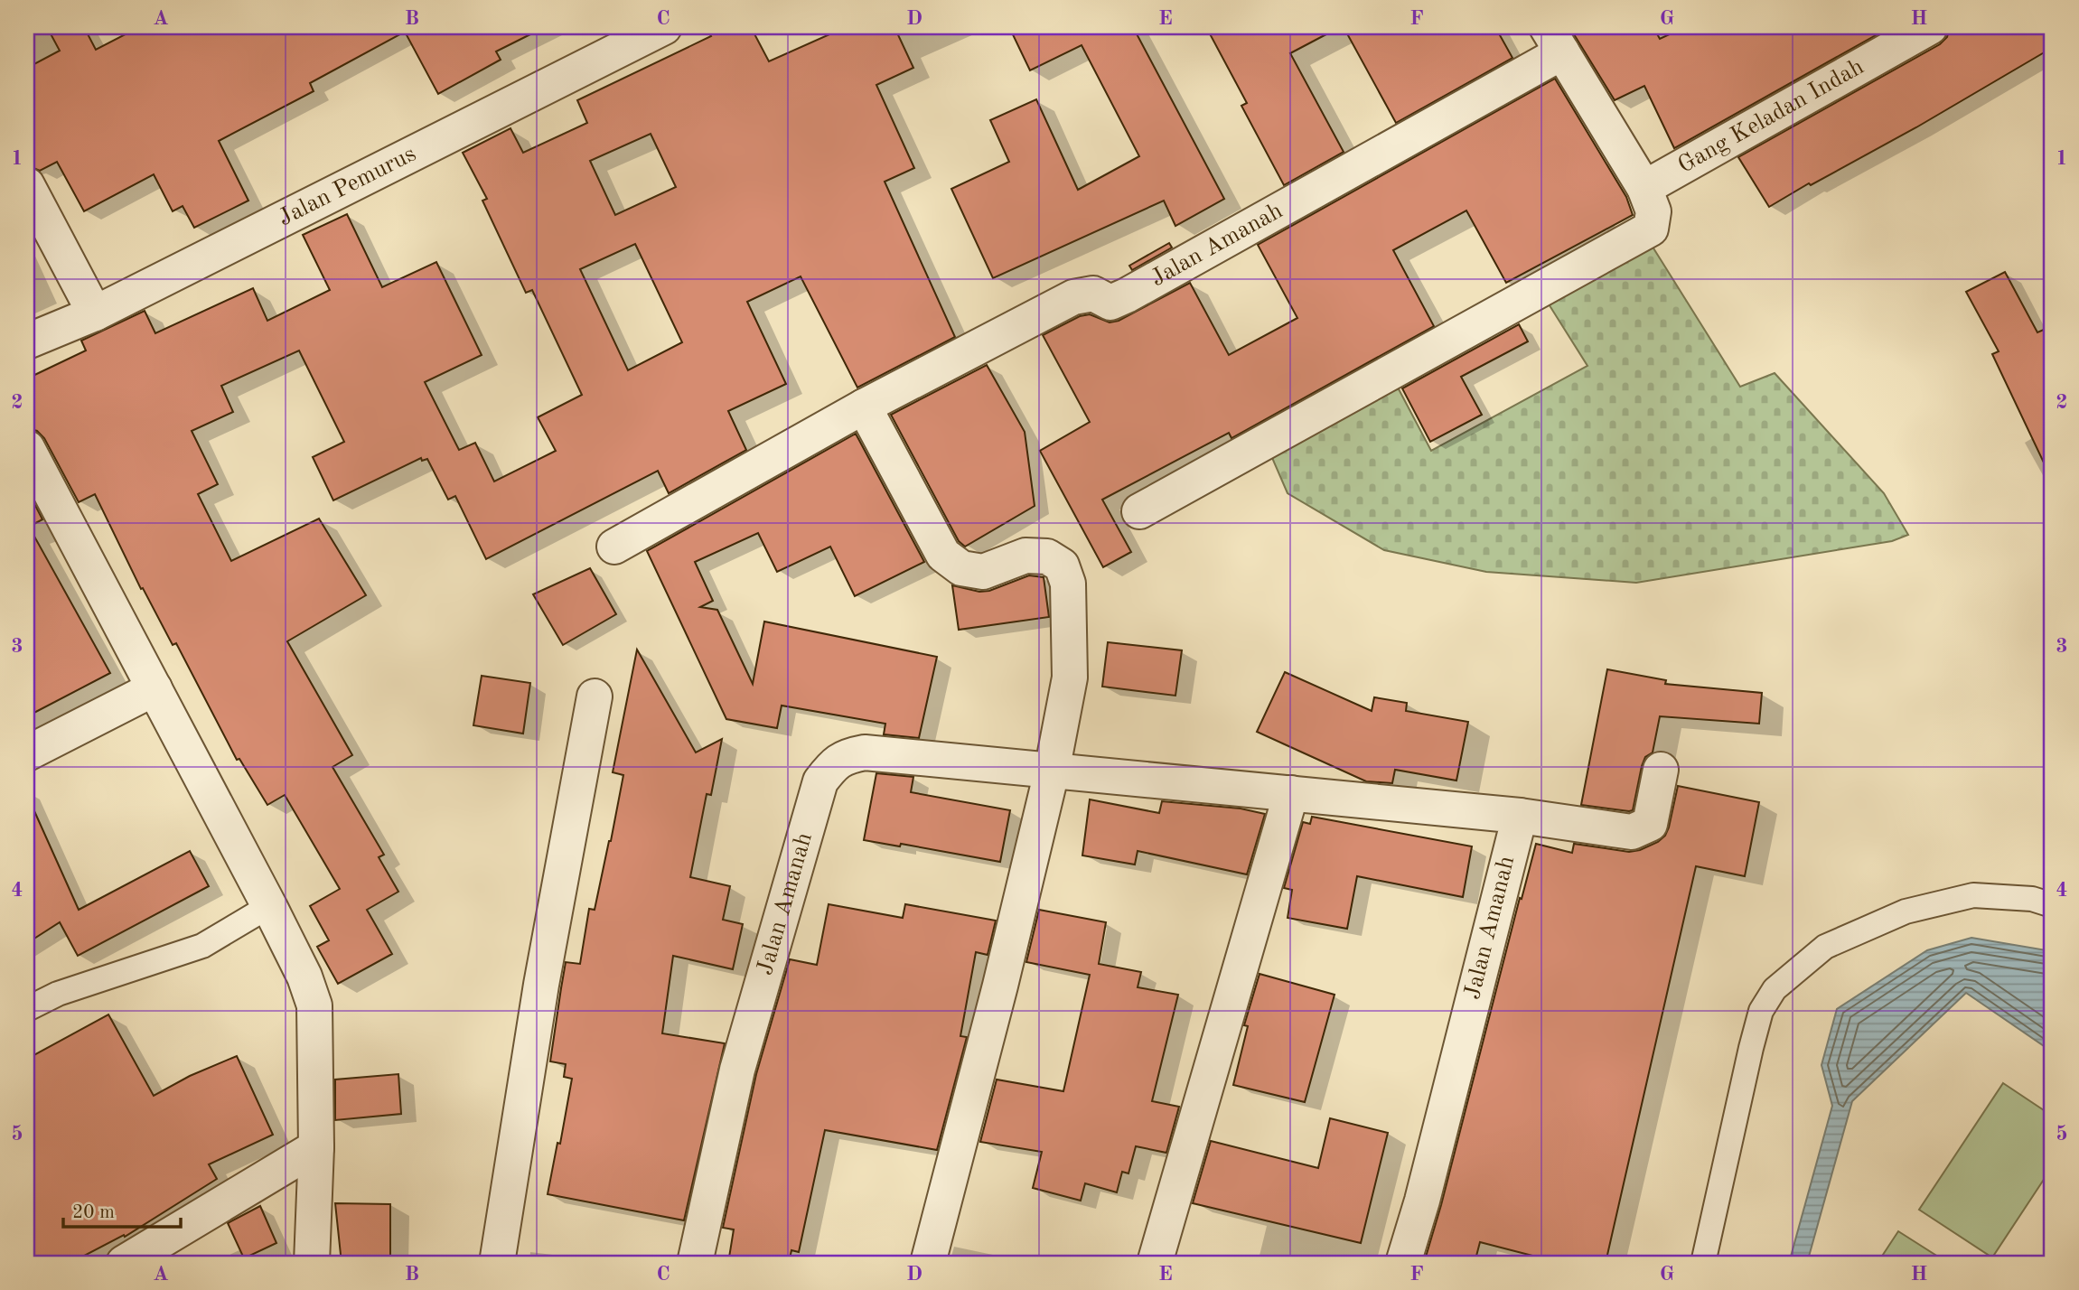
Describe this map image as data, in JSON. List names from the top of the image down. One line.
{"streets":{"street":["Gang Keladan Indah","Jalan Pemurus","Jalan Amanah"]},"crossings":[["Gang Keladan Indah","Jalan Amanah"]],"scale_bar":"20 m","grid":{"columns":["A","B","C","D","E","F","G","H"],"rows":["1","2","3","4","5"]}}
